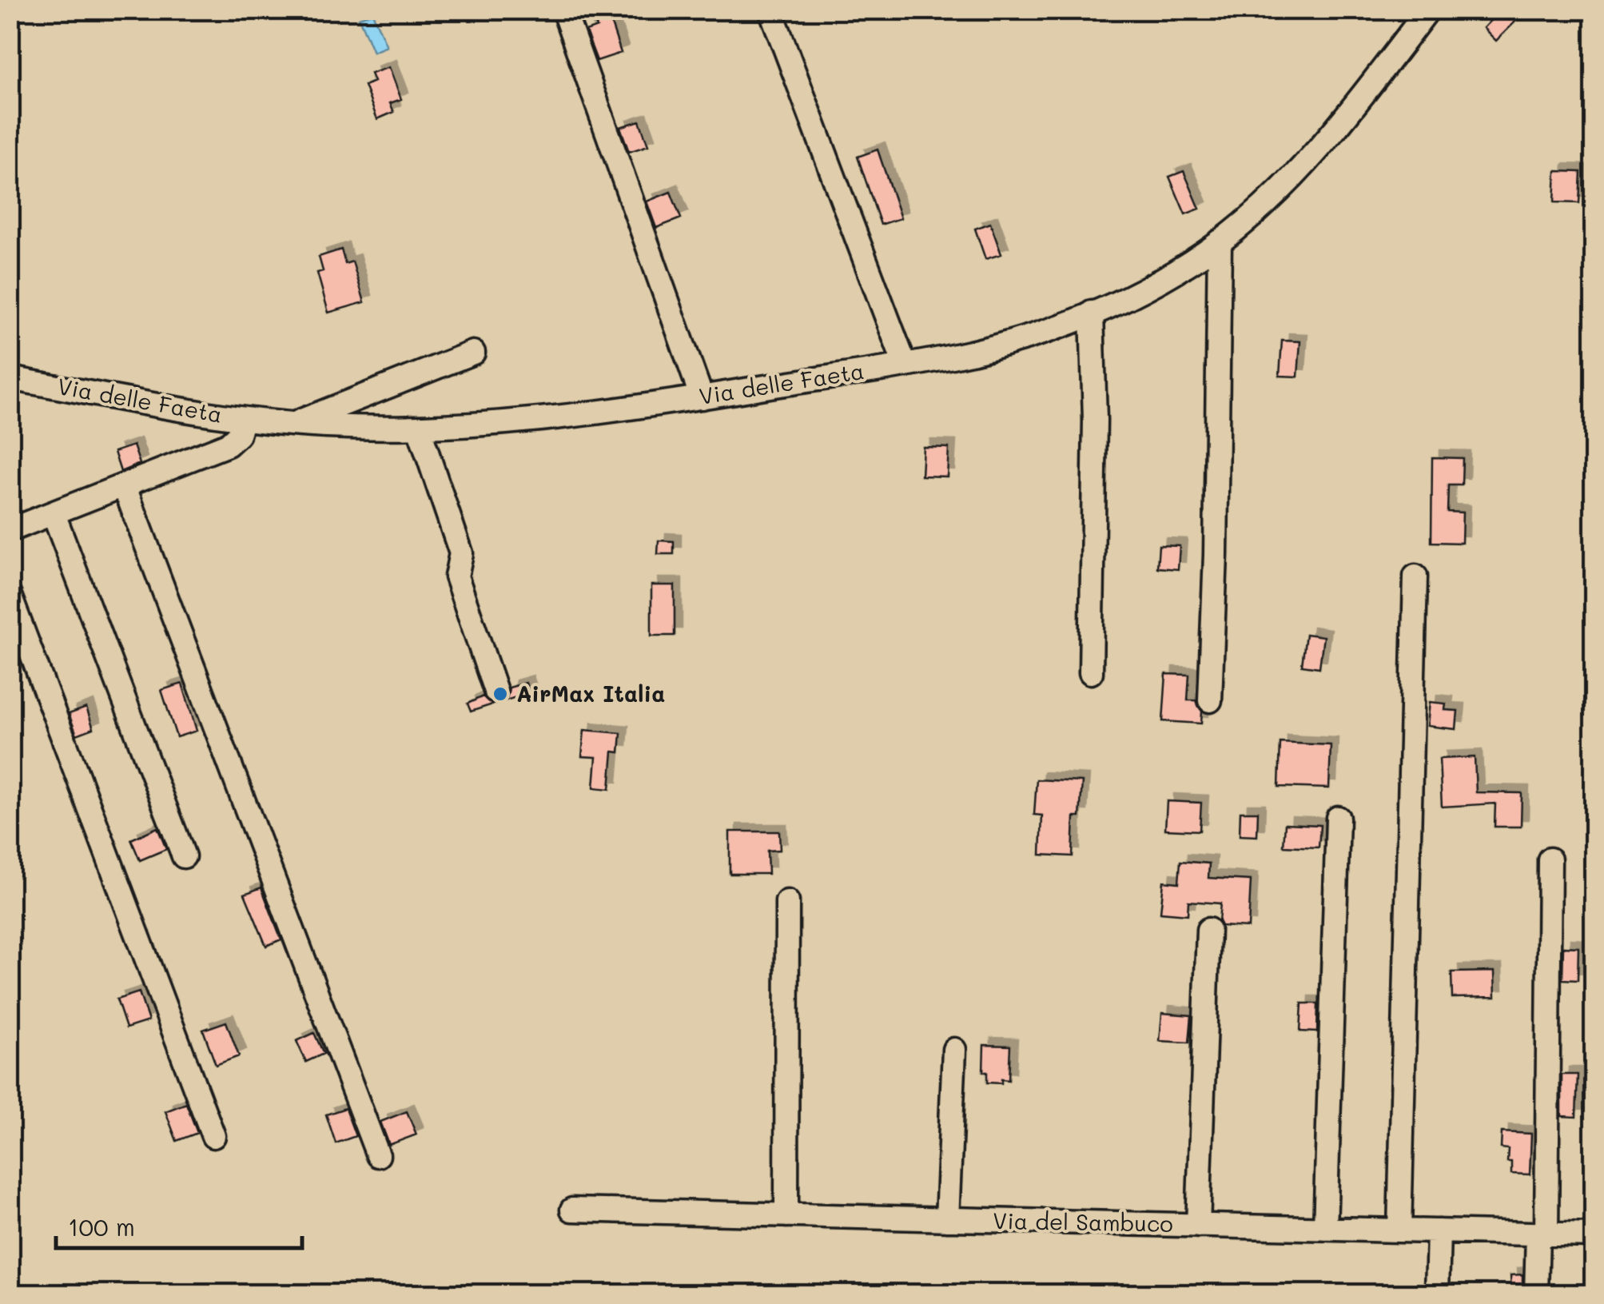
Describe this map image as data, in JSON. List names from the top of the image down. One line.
{"streets":{"street":["Via delle Faeta","Via del Sambuco"]},"places":["AirMax Italia"],"scale_bar":"100 m"}
